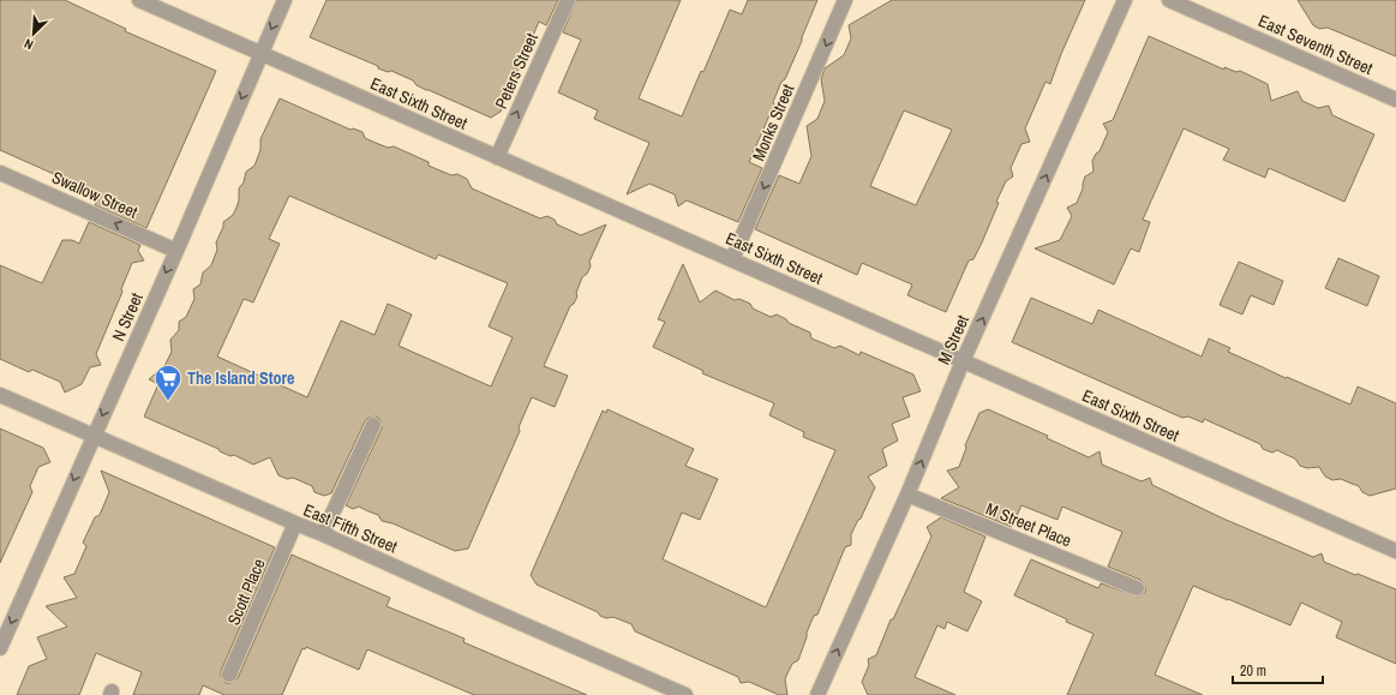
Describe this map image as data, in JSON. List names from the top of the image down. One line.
{"streets":{"street":["East Seventh Street","Peters Street","East Sixth Street","Monks Street","Swallow Street","N Street","M Street","M Street Place","East Fifth Street","Scott Place"]},"crossings":[["Peters Street","East Sixth Street"],["East Sixth Street","Monks Street"],["East Sixth Street","N Street"],["East Sixth Street","M Street"],["Swallow Street","N Street"],["N Street","East Fifth Street"],["M Street","M Street Place"],["East Fifth Street","Scott Place"]],"one_way":["Peters Street","Monks Street","Swallow Street","N Street","M Street"],"places":{"supermarket":["The Island Store"]},"scale_bar":"20 m","north":"bottom left"}
